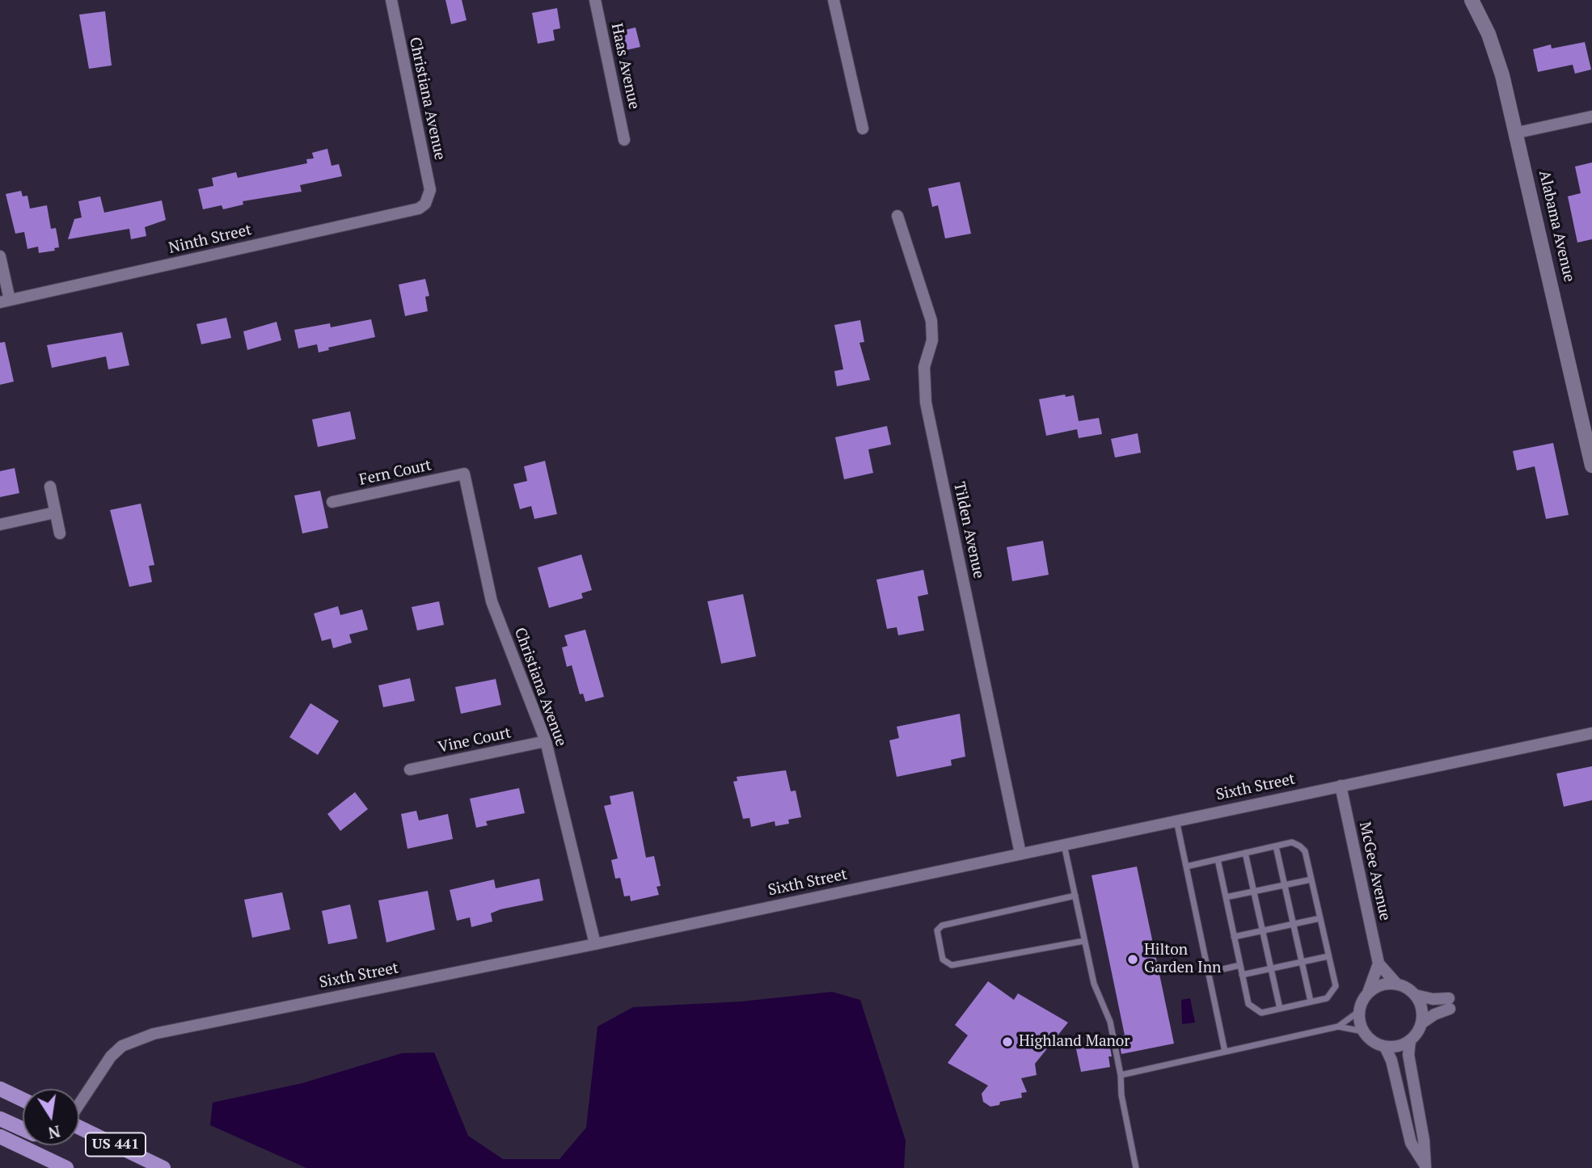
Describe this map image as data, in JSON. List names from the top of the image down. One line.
{"streets":{"main road":["US 441"],"street":["Haas Avenue","Christiana Avenue","Alabama Avenue","Ninth Street","Fern Court","Tilden Avenue","Vine Court","Sixth Street","McGee Avenue"]},"crossings":[["Christiana Avenue","Ninth Street"],["Christiana Avenue","Fern Court"],["Christiana Avenue","Vine Court"],["Christiana Avenue","Sixth Street"],["Tilden Avenue","Sixth Street"],["Sixth Street","McGee Avenue"]],"places":["Hilton Garden Inn","Highland Manor"],"north":"bottom"}
